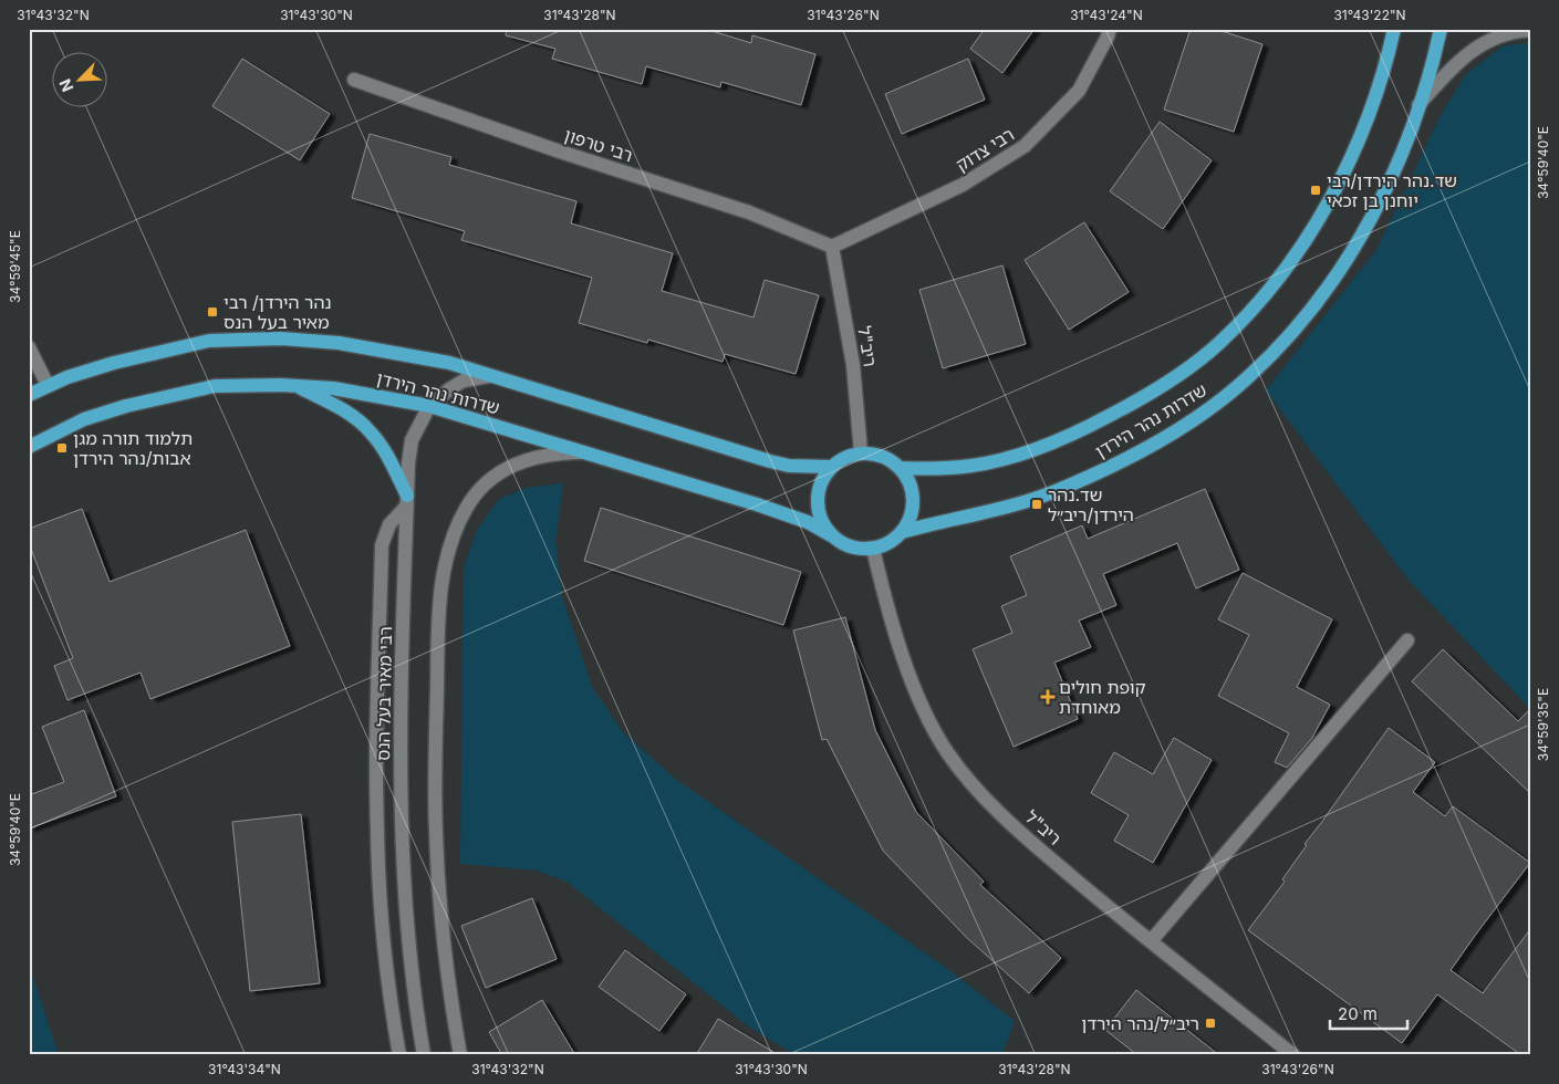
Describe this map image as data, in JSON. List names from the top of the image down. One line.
{"streets":{"main road":["שדרות נהר הירדן"],"street":["רבי טרפון","רבי צדוק","ריב\"ל","רבי מאיר בעל הנס"]},"crossings":[["רבי טרפון","רבי צדוק"],["רבי טרפון","ריב\"ל"],["רבי צדוק","ריב\"ל"],["ריב\"ל","שדרות נהר הירדן"],["שדרות נהר הירדן","רבי מאיר בעל הנס"]],"places":{"transit":["שד.נהר הירדן/רבי יוחנן בן זכאי","נהר הירדן/ רבי מאיר בעל הנס","תלמוד תורה מגן אבות/נהר הירדן","שד.נהר הירדן/ריב״ל","ריב״ל/נהר הירדן"],"health":["קופת חולים מאוחדת"]},"scale_bar":"20 m","north":"bottom left","coordinates":["31°43'32\"N","31°43'30\"N","31°43'28\"N","31°43'26\"N","31°43'24\"N","31°43'22\"N","34°59'40\"E","34°59'45\"E","34°59'35\"E","31°43'34\"N"]}
